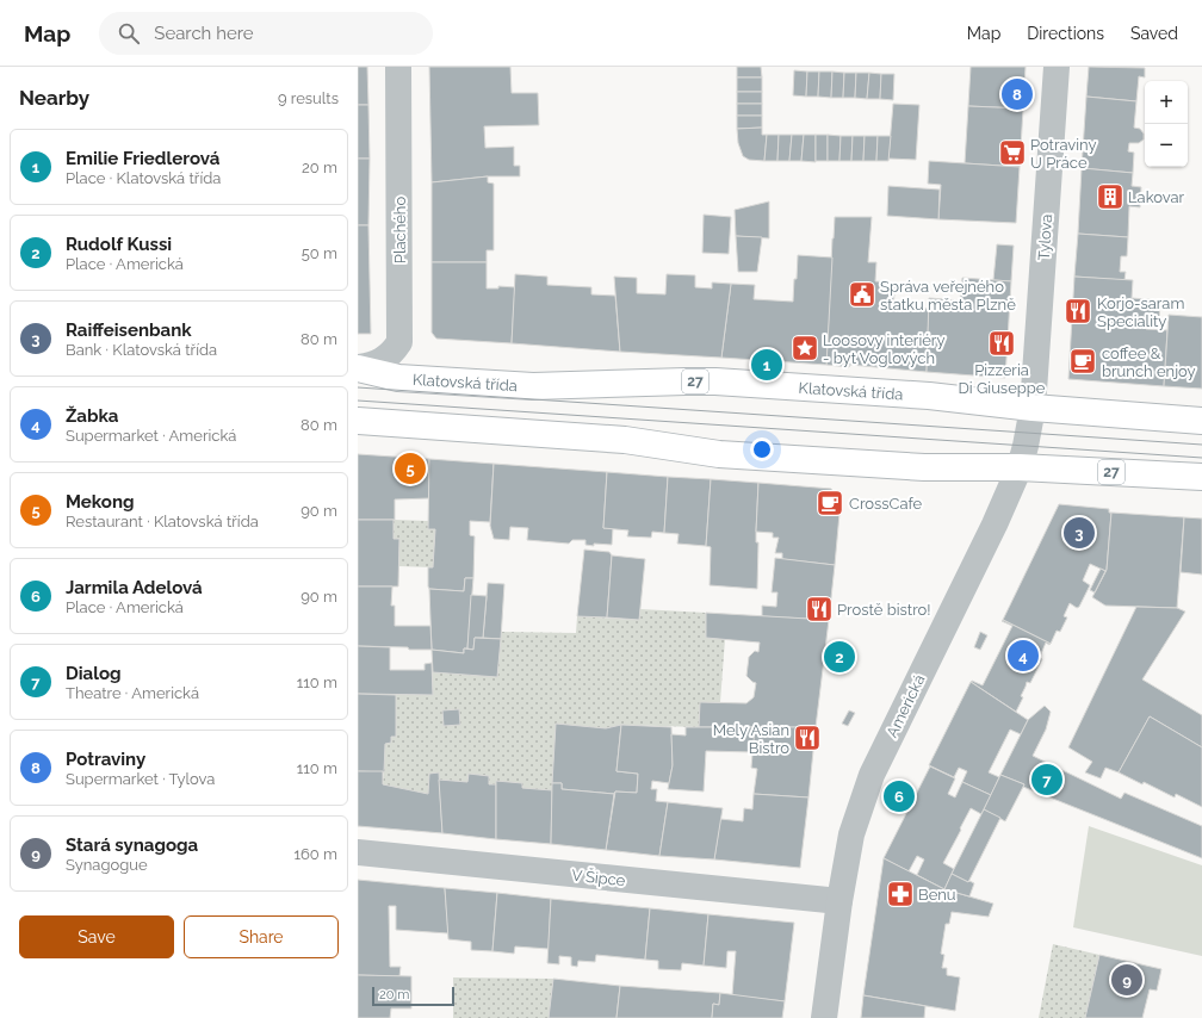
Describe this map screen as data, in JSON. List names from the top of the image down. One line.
{"streets":{"main road":["Klatovská třída","27"],"street":["Plachého","Tylova","Americká","V Šipce"]},"crossings":[["Plachého","Klatovská třída"],["Tylova","Klatovská třída"],["Tylova","Americká"],["Klatovská třída","Americká"],["27","Americká"],["Americká","V Šipce"]],"places":{"supermarket":["Potraviny U Práce"],"building":["Lakovar"],"public building":["Správa veřejného statku města Plzně"],"restaurant":["Korjo-saram Speciality","Pizzeria Di Giuseppe","Prostě bistro!","Mely Asian Bistro"],"place":["Loosovy interiéry - byt Voglových"],"cafe":["coffee & brunch enjoy","CrossCafe"],"pharmacy":["Benu"]},"scale_bar":"20 m","page":{"header":"Map","search":"Search here","nav":["Map","Directions","Saved"],"heading":["Nearby","9 results"],"pins":["8","1","5","3","4","2","7","6","9"],"map_buttons":["+","−"],"list":[{"mark":"1","name":"Emilie Friedlerová","note":"Place · Klatovská třída","value":"20 m"},{"mark":"2","name":"Rudolf Kussi","note":"Place · Americká","value":"50 m"},{"mark":"3","name":"Raiffeisenbank","note":"Bank · Klatovská třída","value":"80 m"},{"mark":"4","name":"Žabka","note":"Supermarket · Americká","value":"80 m"},{"mark":"5","name":"Mekong","note":"Restaurant · Klatovská třída","value":"90 m"},{"mark":"6","name":"Jarmila Adelová","note":"Place · Americká","value":"90 m"},{"mark":"7","name":"Dialog","note":"Theatre · Americká","value":"110 m"},{"mark":"8","name":"Potraviny","note":"Supermarket · Tylova","value":"110 m"},{"mark":"9","name":"Stará synagoga","note":"Synagogue","value":"160 m"}],"buttons":["Save","Share"],"scale":"20 m"}}
